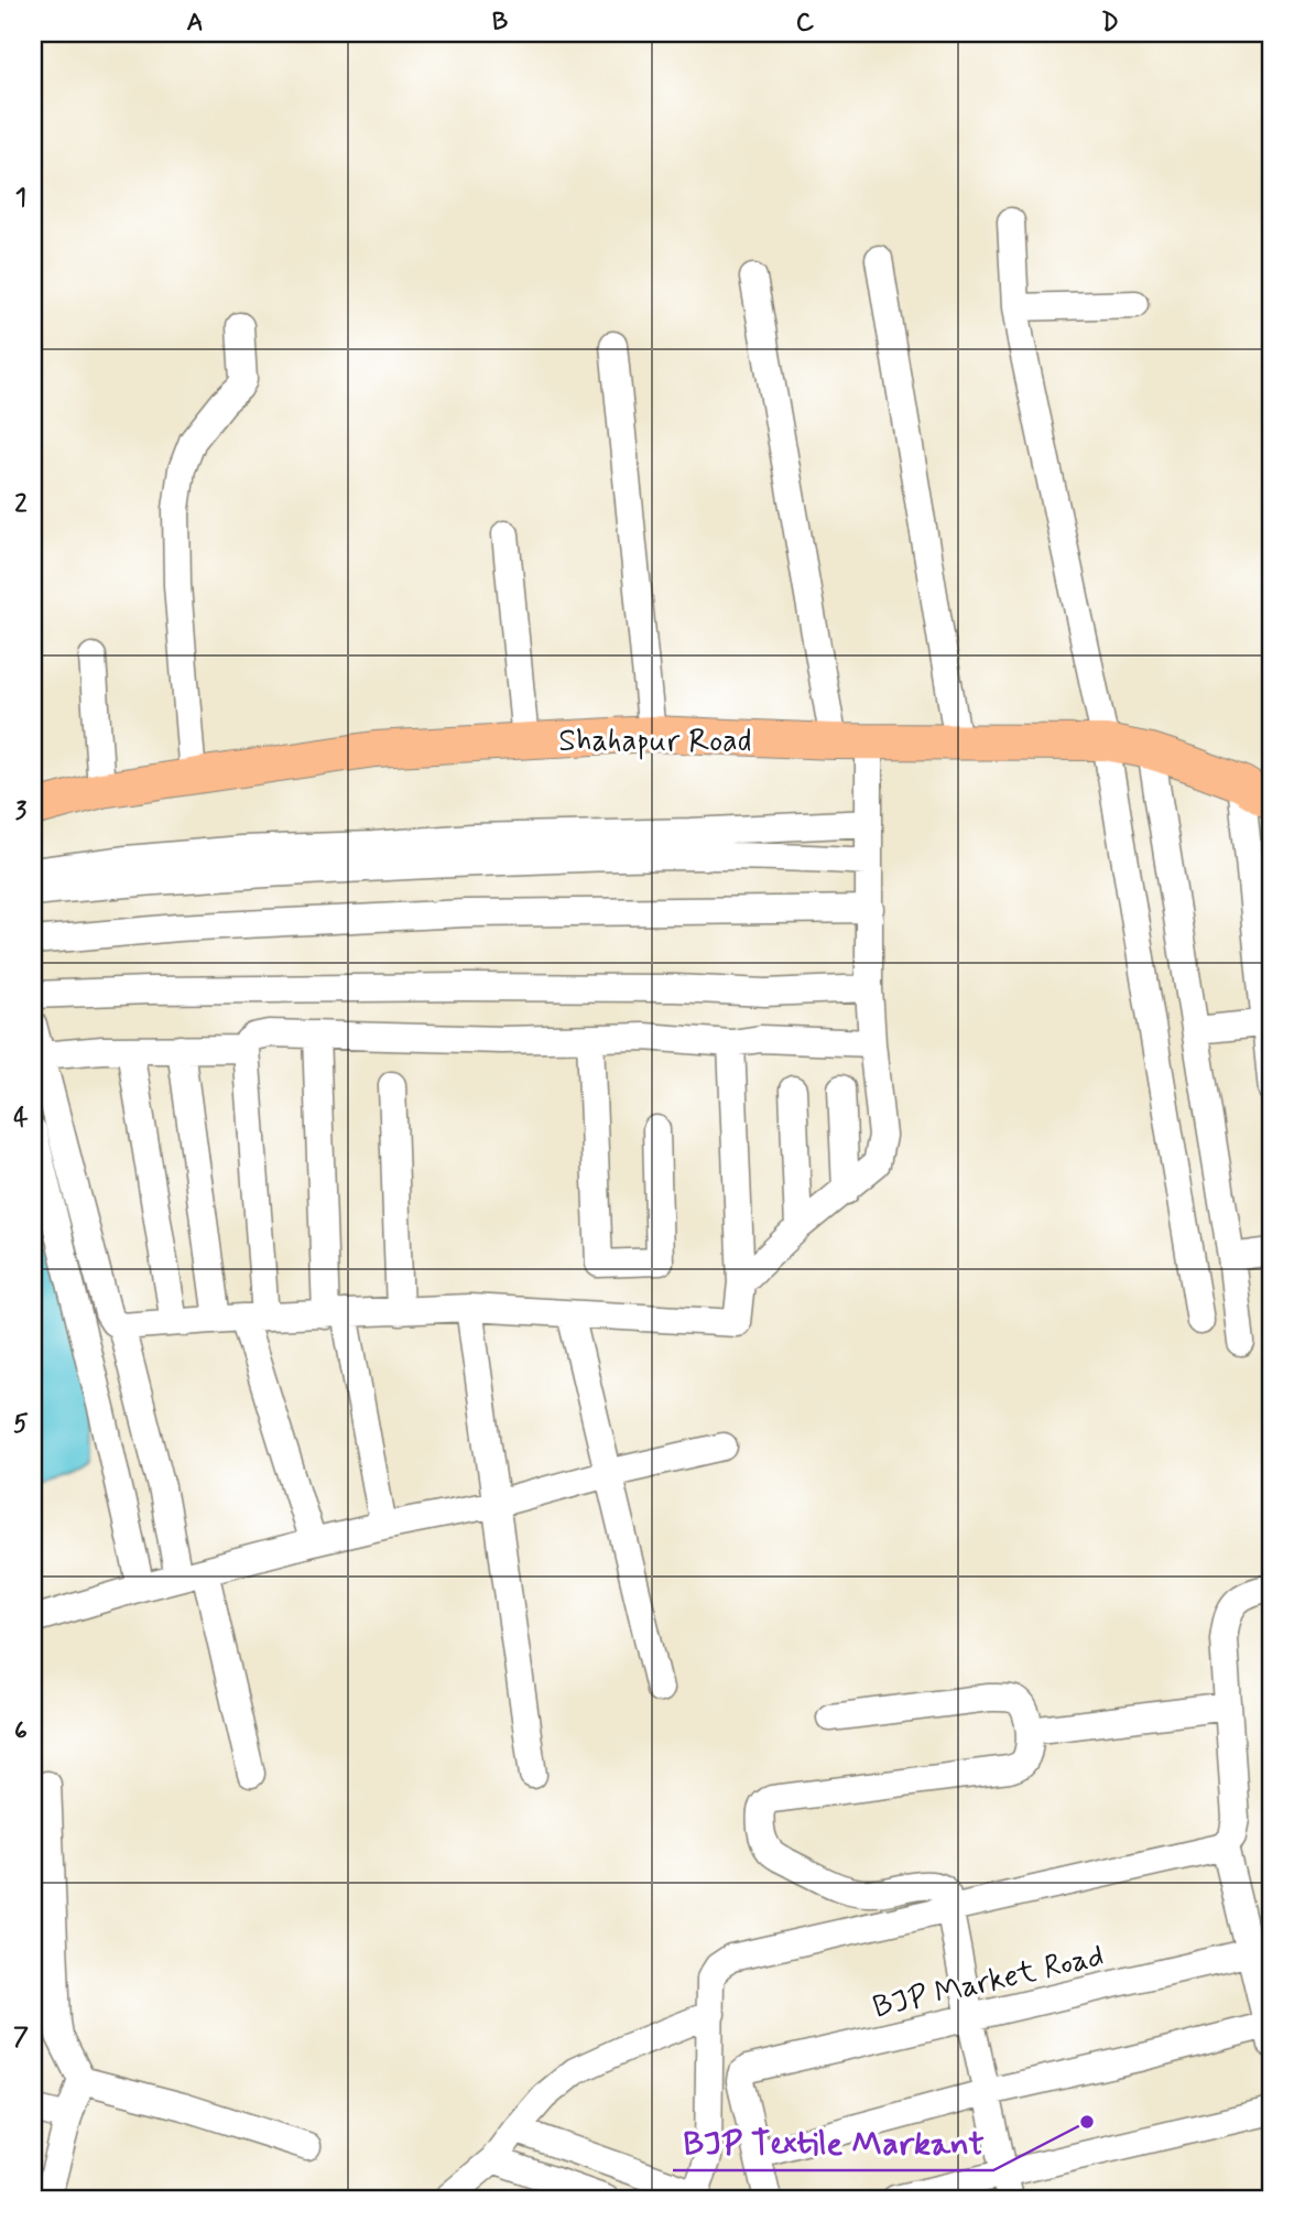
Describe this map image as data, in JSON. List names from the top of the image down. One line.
{"streets":{"main road":["Shahapur Road"],"street":["BJP Market Road"]},"places":["BJP Textile Markant"],"grid":{"columns":["A","B","C","D"],"rows":["1","2","3","4","5","6","7"]}}
